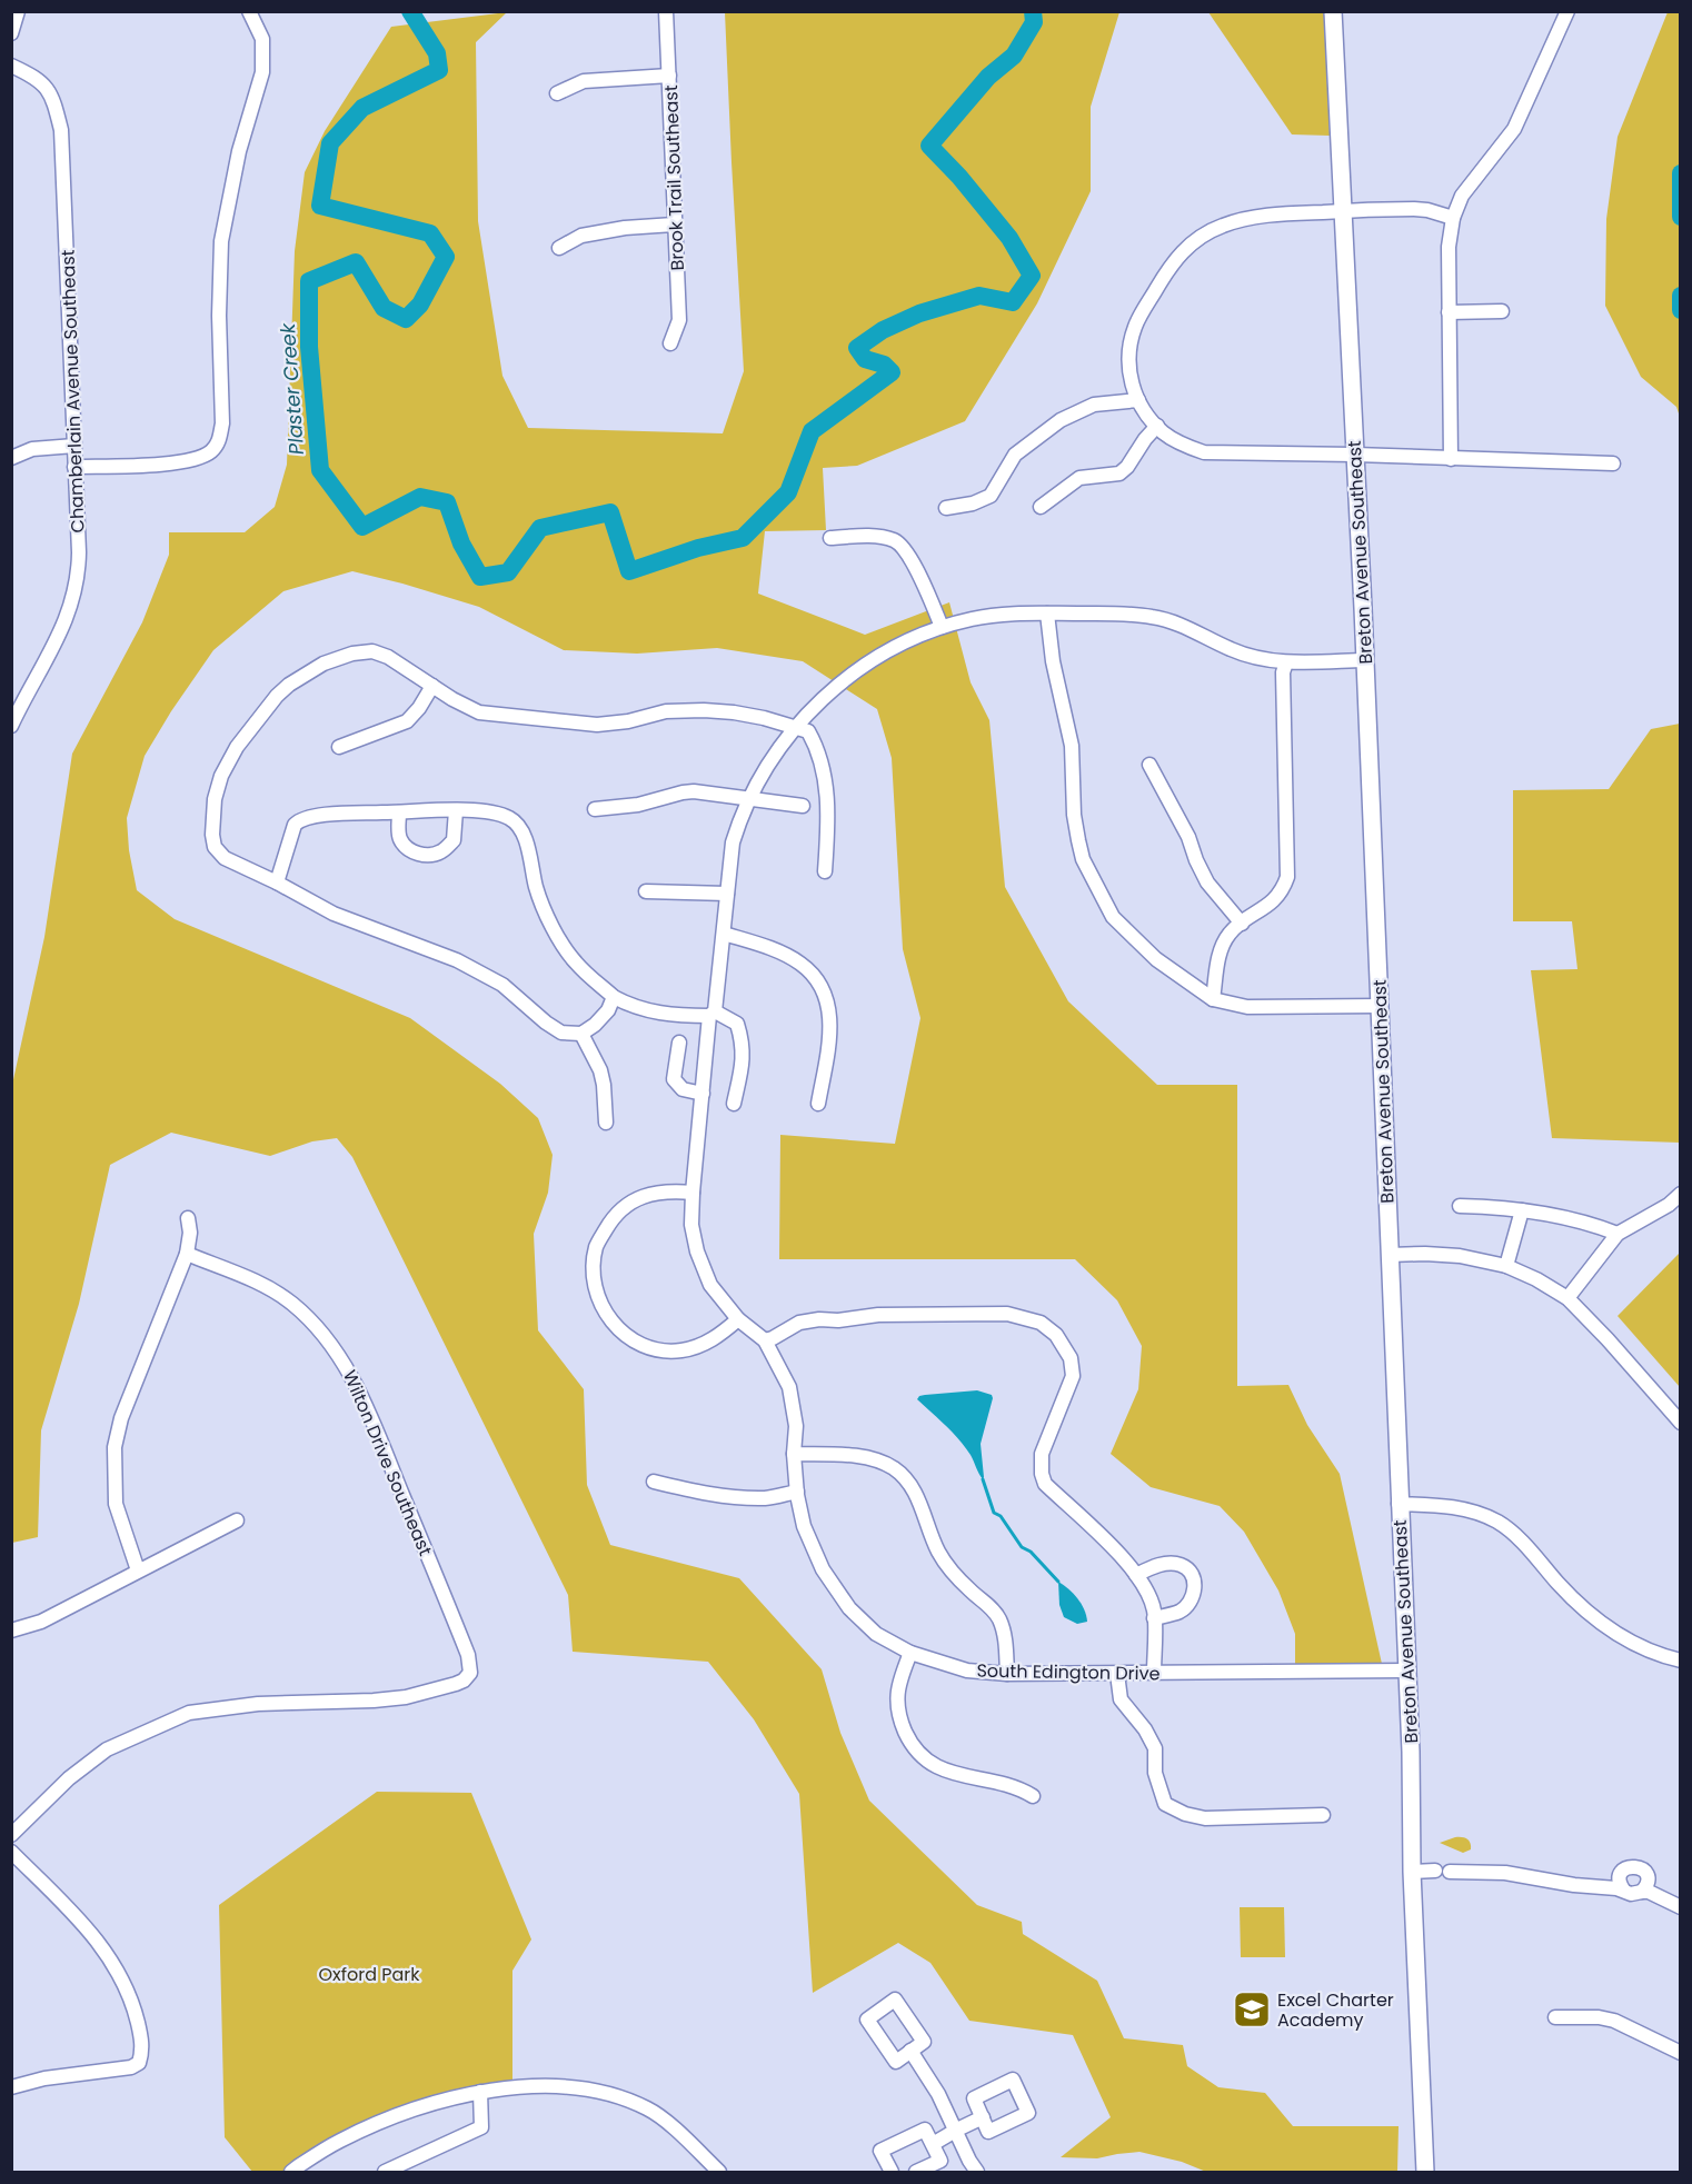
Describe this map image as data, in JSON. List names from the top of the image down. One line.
{"streets":{"main road":["Breton Avenue Southeast"],"street":["Brook Trail Southeast","Chamberlain Avenue Southeast","Wilton Drive Southeast","South Edington Drive"]},"crossings":[["Breton Avenue Southeast","South Edington Drive"]],"water":["Plaster Creek"],"parks":["Oxford Park"],"places":{"school or university":["Excel Charter Academy"]}}
